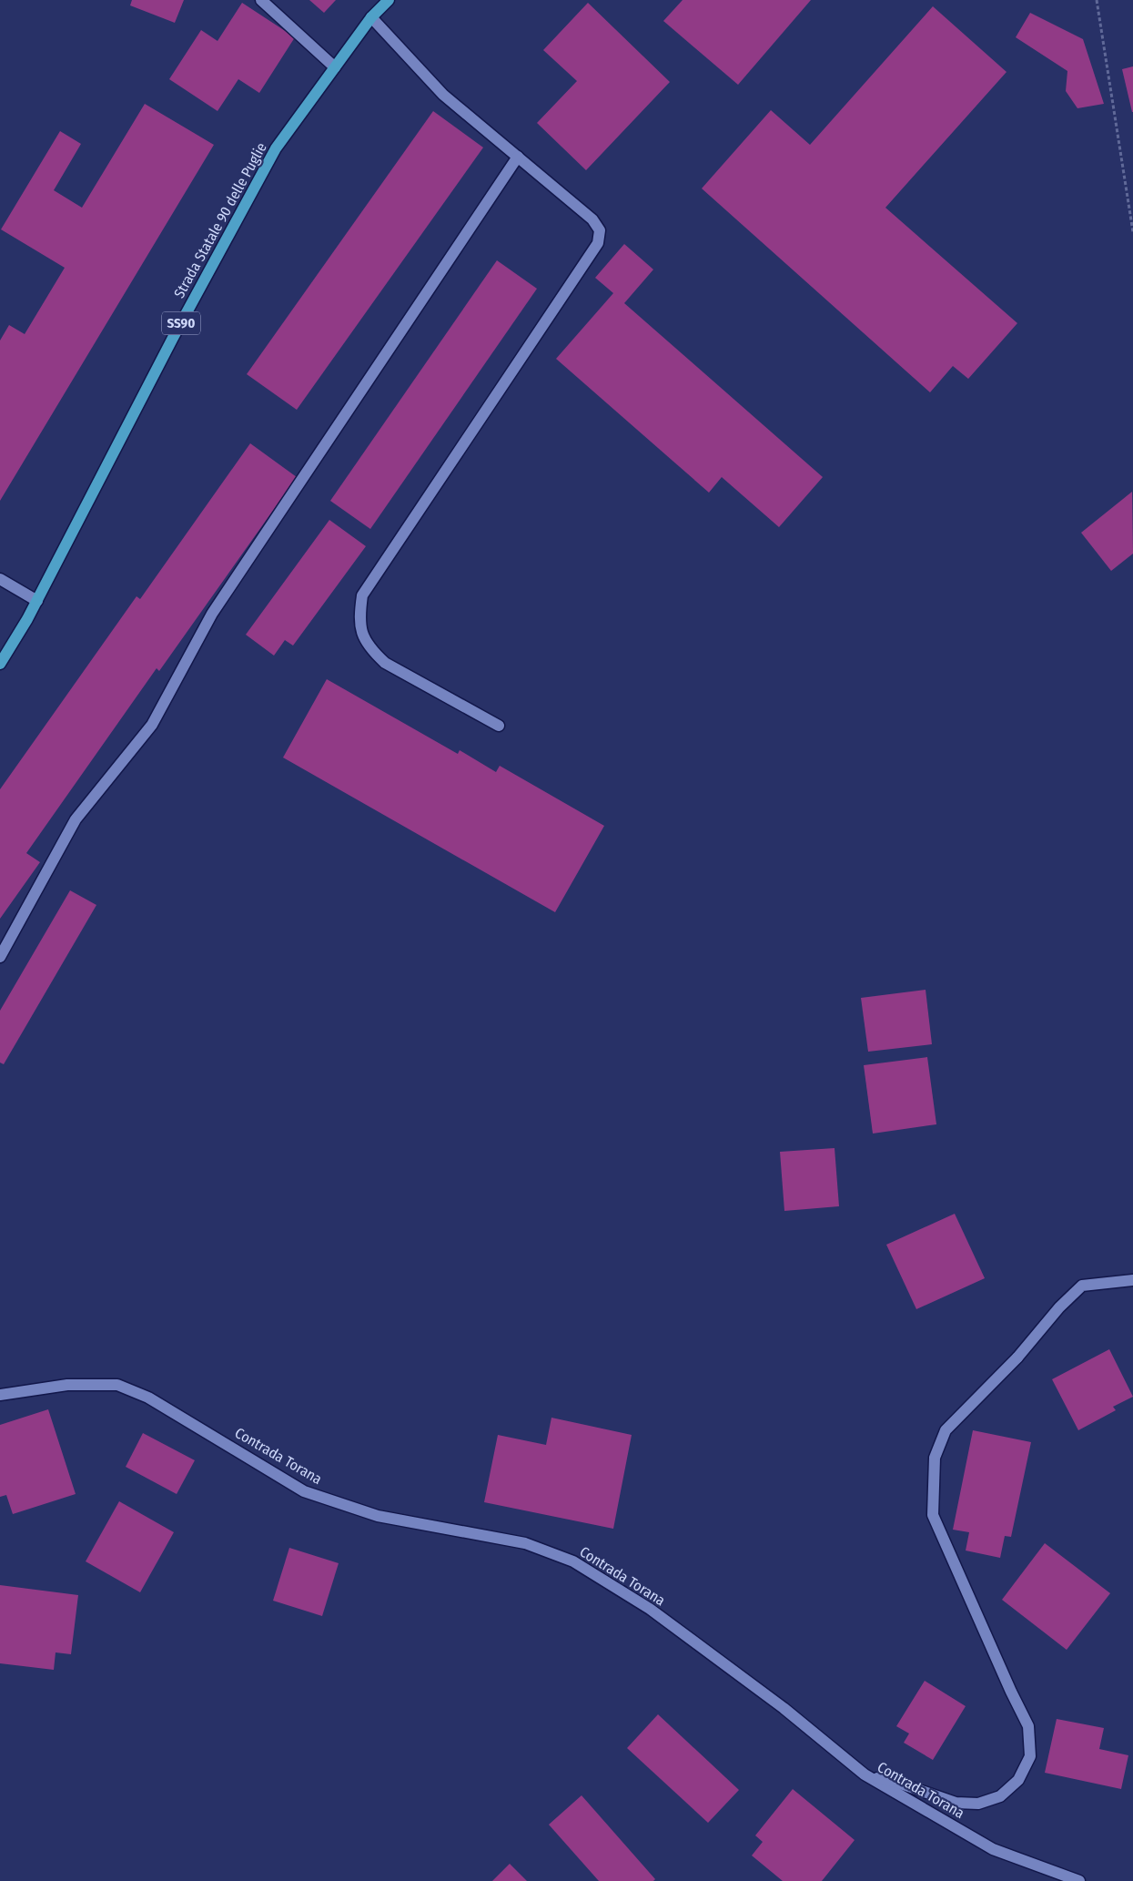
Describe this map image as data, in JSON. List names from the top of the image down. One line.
{"streets":{"main road":["Strada Statale 90 delle Puglie","SS90"],"street":["Contrada Torana"]}}
